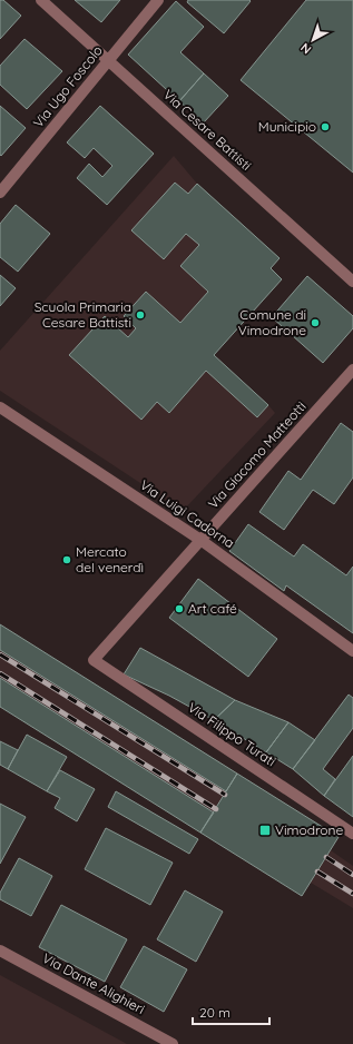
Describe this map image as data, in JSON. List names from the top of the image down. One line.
{"streets":{"street":["Via Ugo Foscolo","Via Cesare Battisti","Via Giacomo Matteotti","Via Luigi Cadorna","Via Filippo Turati","Via Dante Alighieri"]},"crossings":[["Via Ugo Foscolo","Via Cesare Battisti"],["Via Giacomo Matteotti","Via Luigi Cadorna"],["Via Giacomo Matteotti","Via Filippo Turati"]],"places":{"other":["Municipio","Scuola Primaria Cesare Battisti","Comune di Vimodrone","Mercato del venerdì","Art café"],"transit":["Vimodrone"]},"scale_bar":"20 m","north":"bottom left"}
